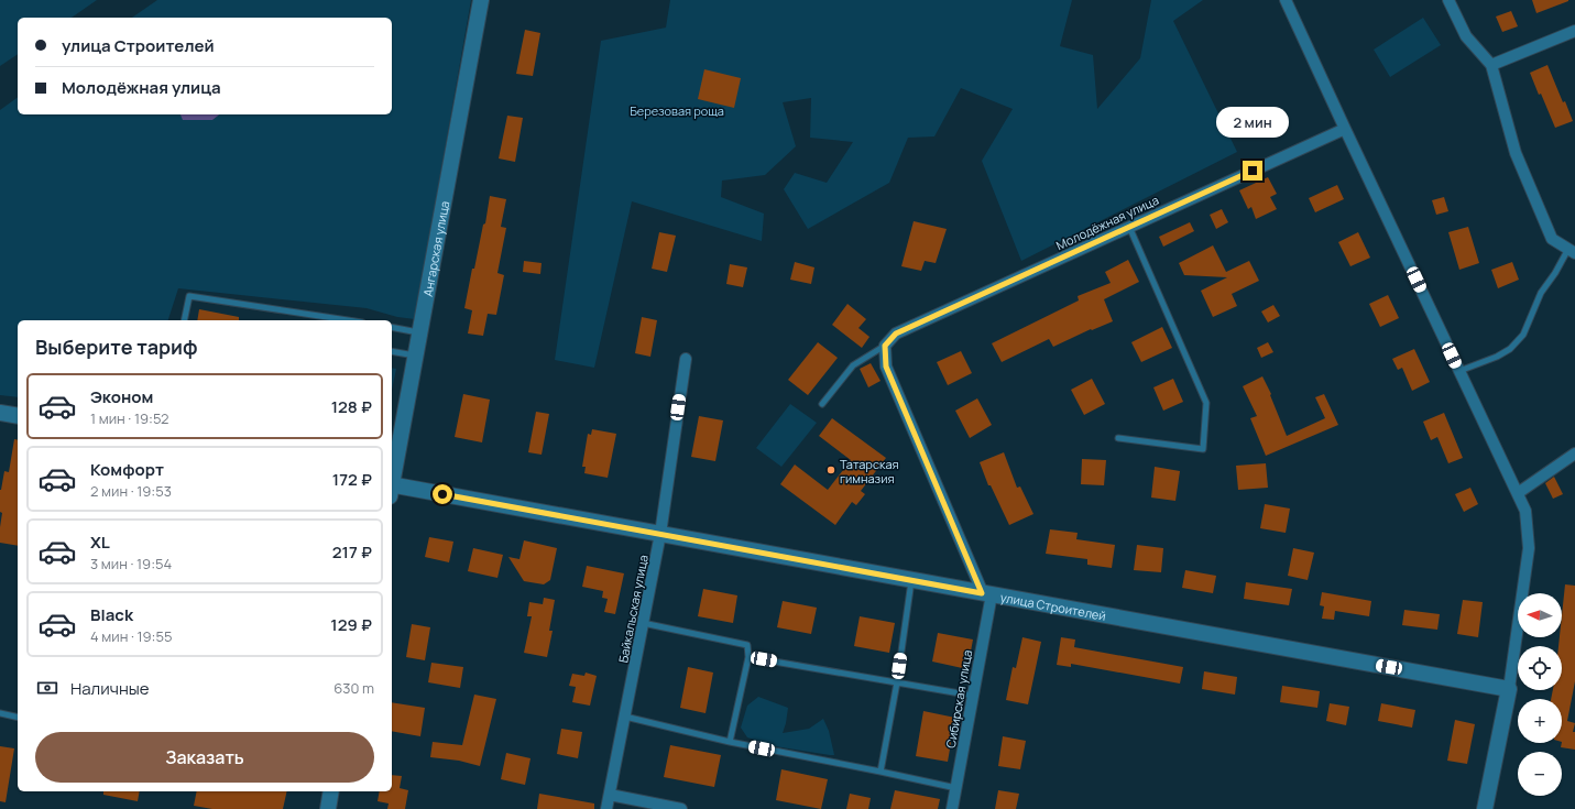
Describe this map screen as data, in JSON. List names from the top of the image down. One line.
{"streets":{"street":["Молодёжная улица","Ангарская улица","улица Строителей","Байкальская улица","Сибирская улица"]},"crossings":[["улица Строителей","Байкальская улица"],["улица Строителей","Сибирская улица"]],"parks":["Березовая роща"],"places":["Татарская гимназия"],"north":"left","page":{"banner":["улица Строителей","Молодёжная улица"],"bubble":"2 мин","heading":"Выберите тариф","list":[{"name":"Эконом","note":"1 мин · 19:52","value":"128 ₽"},{"name":"Комфорт","note":"2 мин · 19:53","value":"172 ₽"},{"name":"XL","note":"3 мин · 19:54","value":"217 ₽"},{"name":"Black","note":"4 мин · 19:55","value":"129 ₽"}],"map_buttons":["+","−"],"pay":["Наличные","630 m"],"buttons":"Заказать"}}
